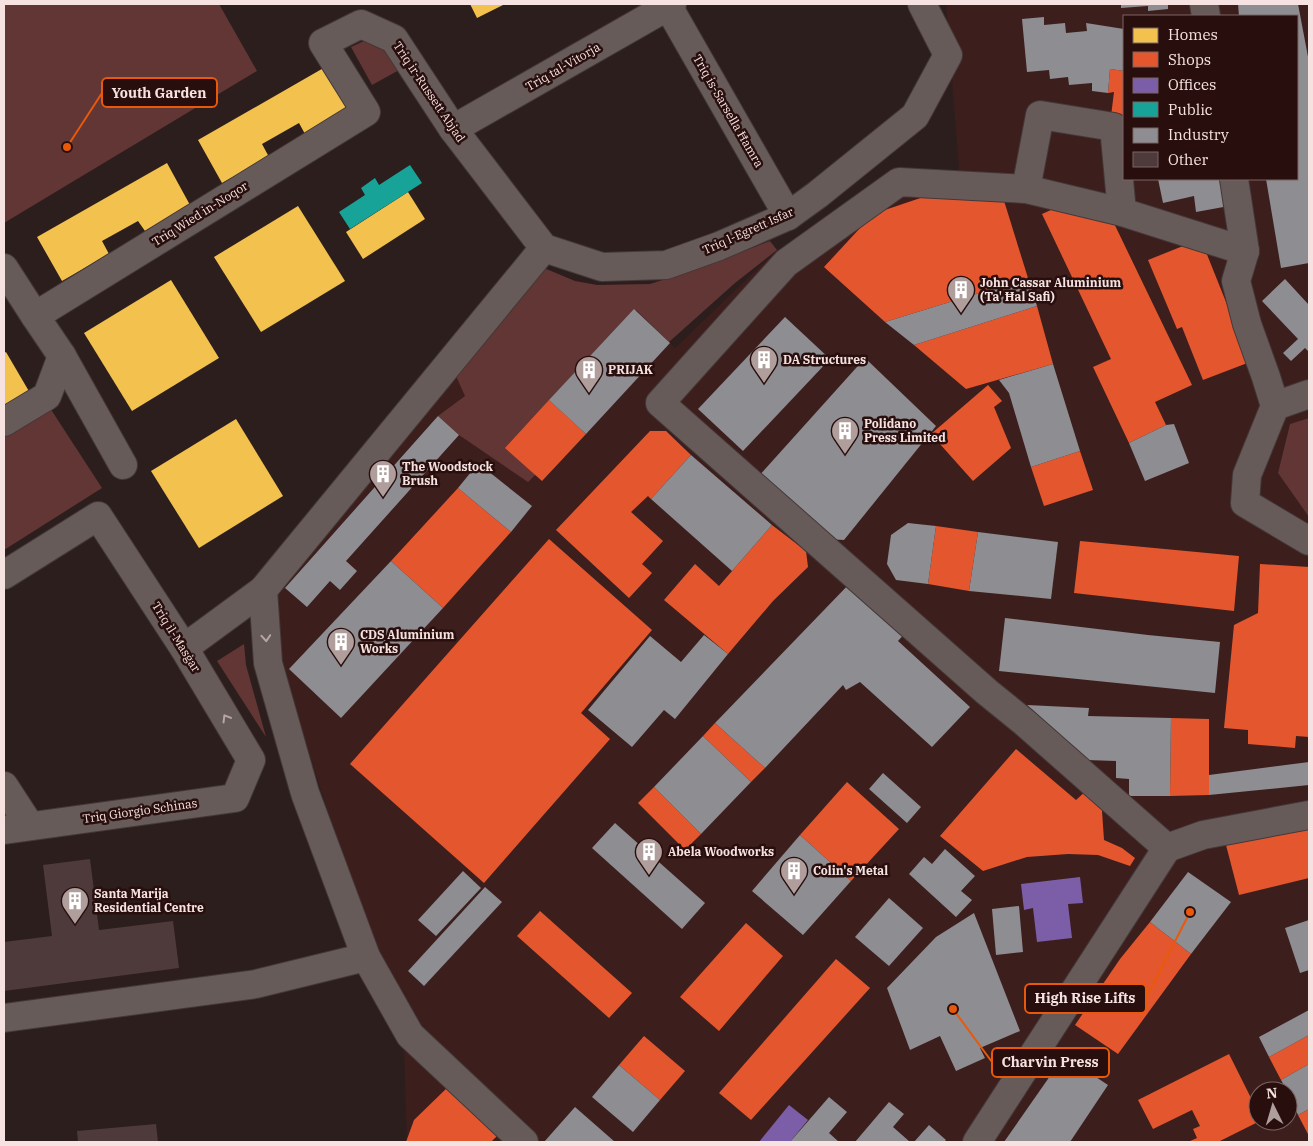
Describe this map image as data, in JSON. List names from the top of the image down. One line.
{"streets":{"street":["Triq tal-Vitorja","Triq ir-Russett Abjad","Triq is-Sarsella Ħamra","Triq Wied in-Noqor","Triq l-Egrett Isfar","Triq il-Masġar","Triq Giorgio Schinas"]},"crossings":[["Triq tal-Vitorja","Triq ir-Russett Abjad"],["Triq tal-Vitorja","Triq is-Sarsella Ħamra"],["Triq ir-Russett Abjad","Triq Wied in-Noqor"],["Triq ir-Russett Abjad","Triq l-Egrett Isfar"],["Triq is-Sarsella Ħamra","Triq l-Egrett Isfar"],["Triq il-Masġar","Triq Giorgio Schinas"]],"places":{"other":["Youth Garden","High Rise Lifts","Charvin Press"],"building":["John Cassar Aluminium (Ta' Ħal Safi)","DA Structures","PRIJAK","Polidano Press Limited","The Woodstock Brush","CDS Aluminium Works","Abela Woodworks","Colin's Metal","Santa Marija Residential Centre"]},"legend":["Homes","Shops","Offices","Public","Industry","Other"],"north":"top"}
